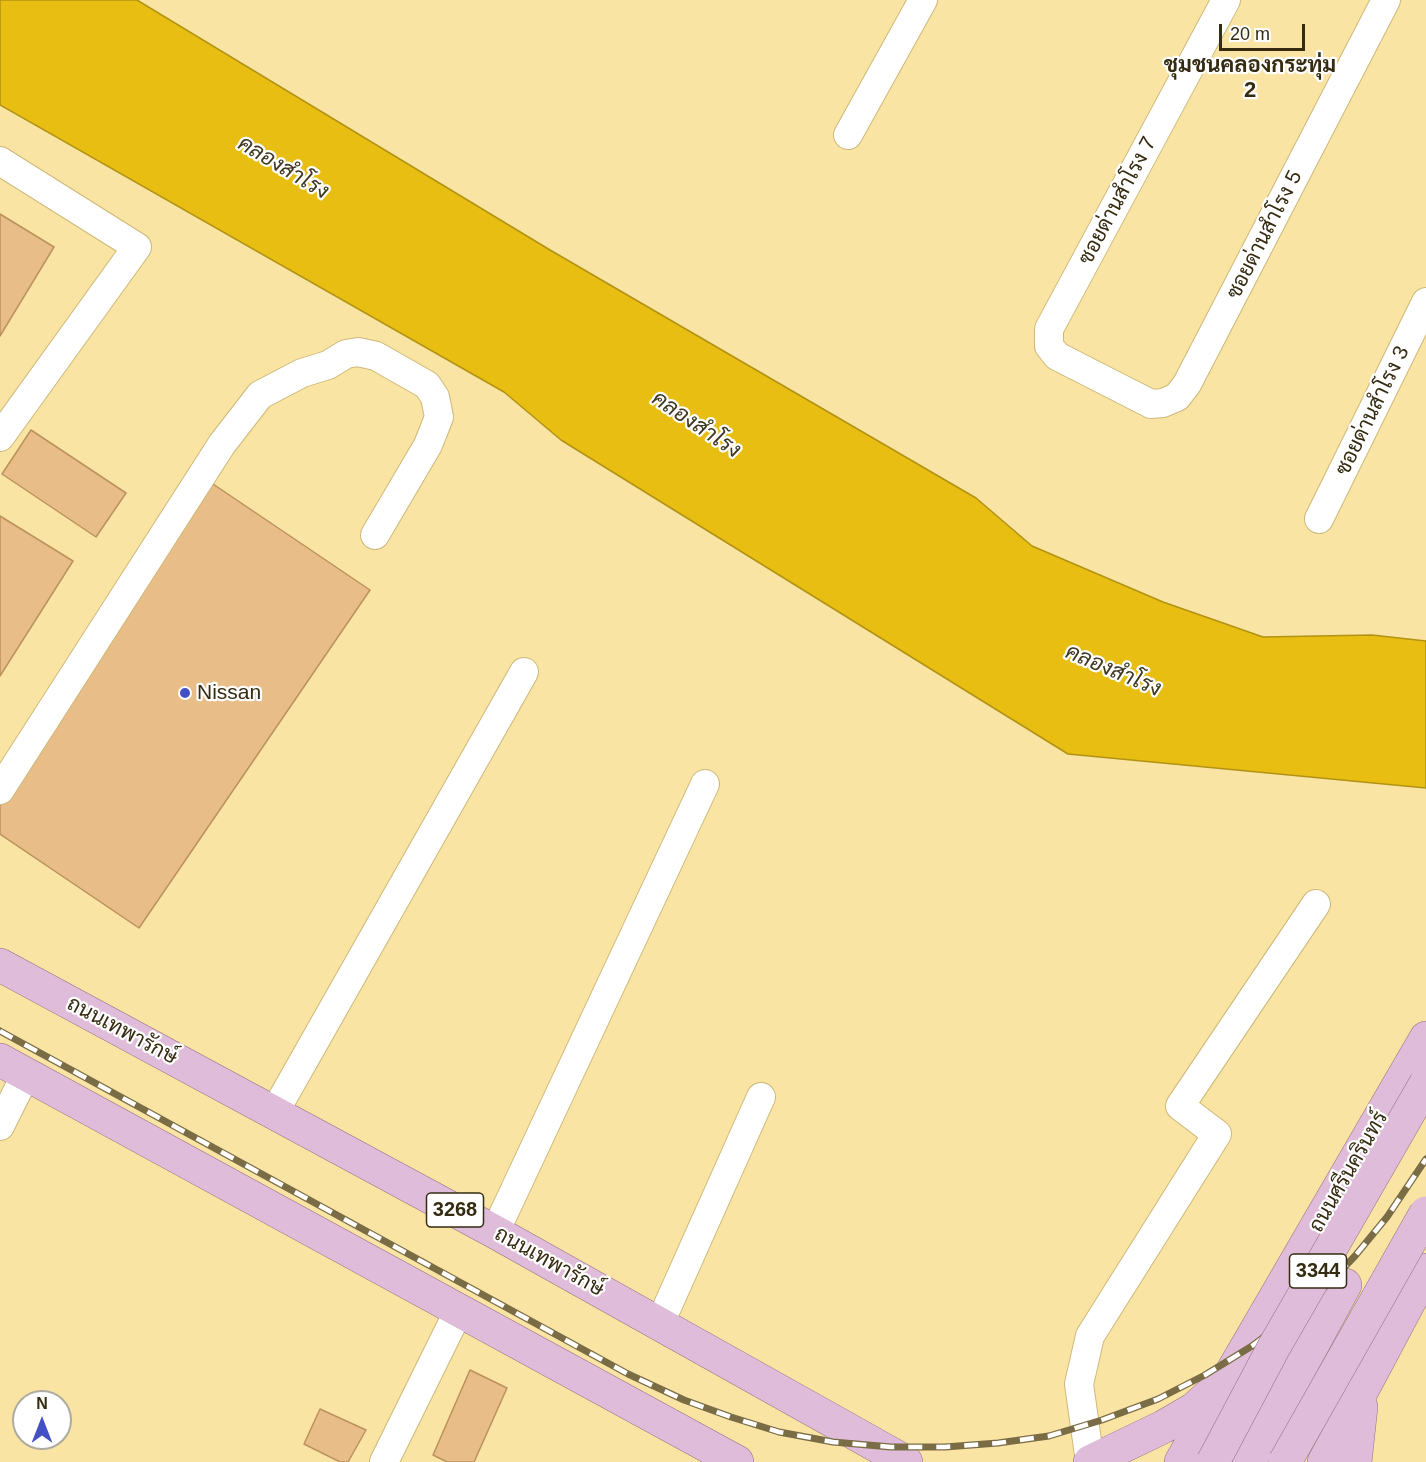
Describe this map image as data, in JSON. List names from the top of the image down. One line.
{"streets":{"main road":["ถนนเทพารักษ์","ถนนศรีนครินทร์","3268","3344"],"street":["ซอยด่านสำโรง 7","ซอยด่านสำโรง 5","ซอยด่านสำโรง 3"]},"crossings":[["ซอยด่านสำโรง 7","ซอยด่านสำโรง 5"]],"districts":["ชุมชนคลองกระทุ่ม 2"],"water":["คลองสำโรง"],"places":["Nissan"],"scale_bar":"20 m","north":"top"}
